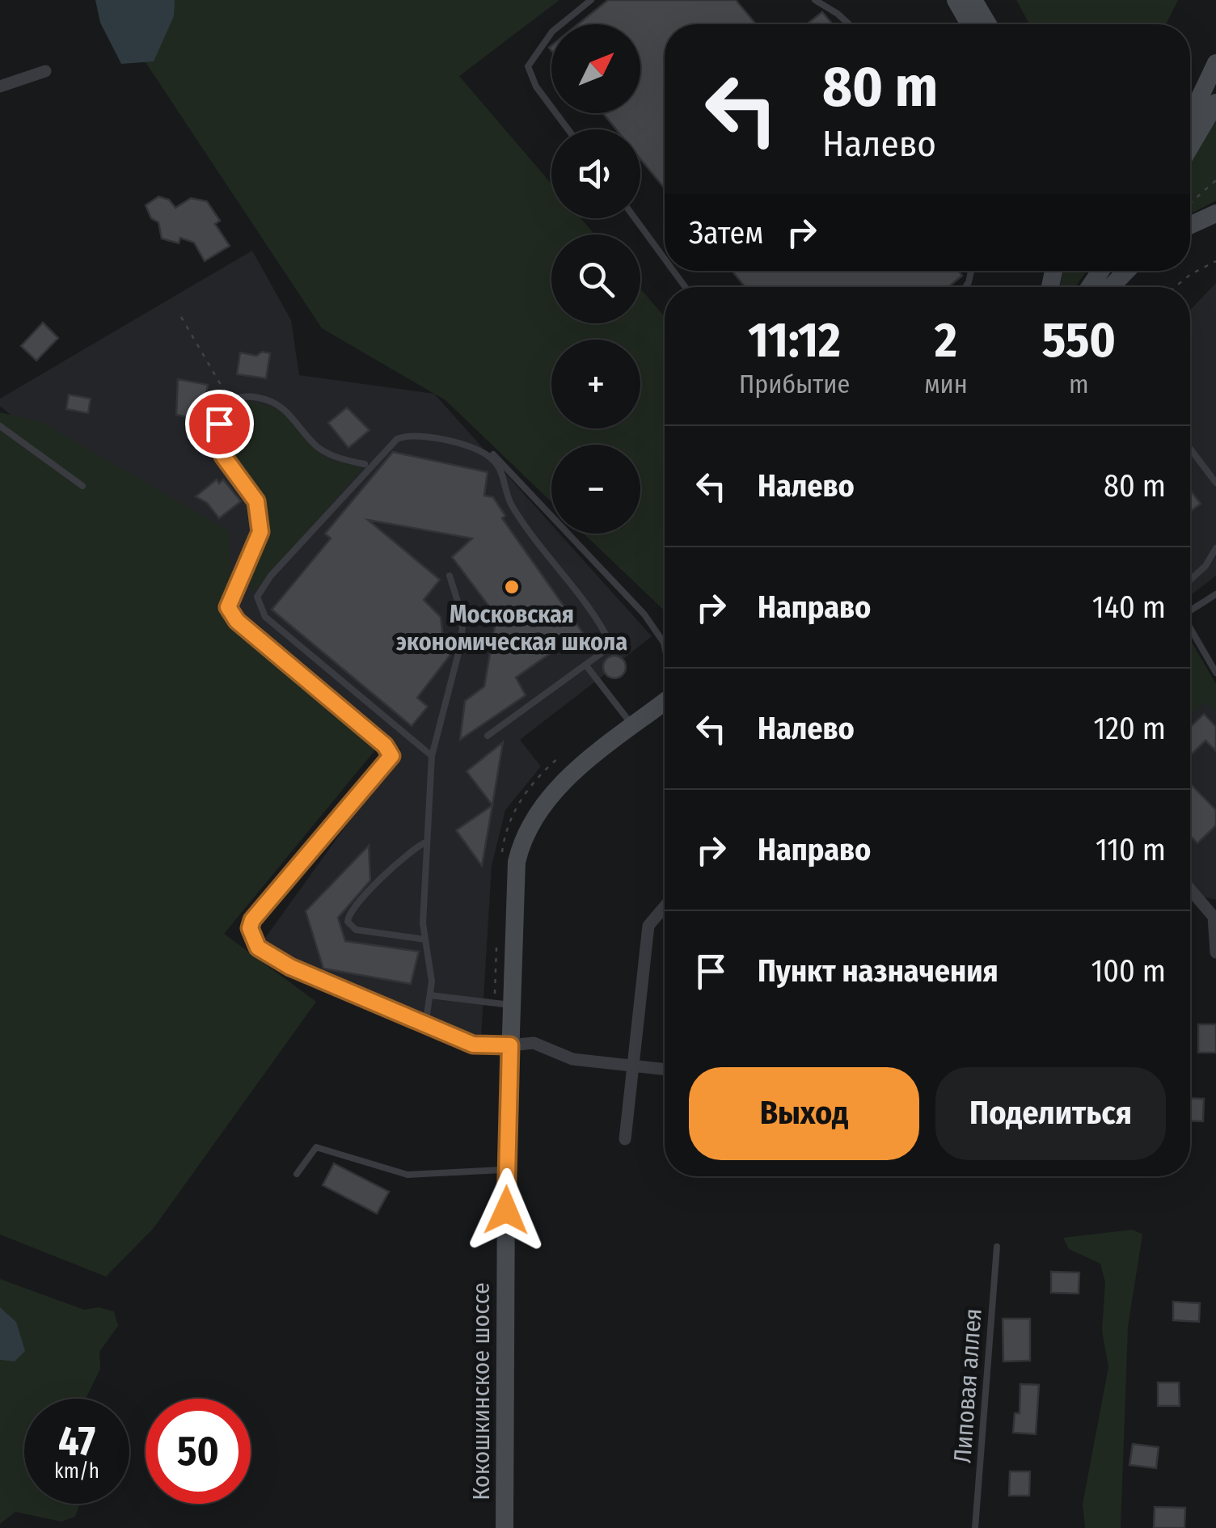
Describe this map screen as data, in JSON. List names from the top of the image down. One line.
{"streets":{"main road":["Кокошкинское шоссе"],"lane":["Липовая аллея"]},"places":["Московская экономическая школа"],"north":"top right","page":{"map_buttons":["+","−"],"turn":["80 m","Налево"],"then":"Затем","eta":["11:12","Прибытие","2","мин","550","m"],"list":[{"name":"Налево","value":"80 m"},{"name":"Направо","value":"140 m"},{"name":"Налево","value":"120 m"},{"name":"Направо","value":"110 m"},{"name":"Пункт назначения","value":"100 m"}],"buttons":["Выход","Поделиться"],"speed":"47 km/h","limit":"50"}}
